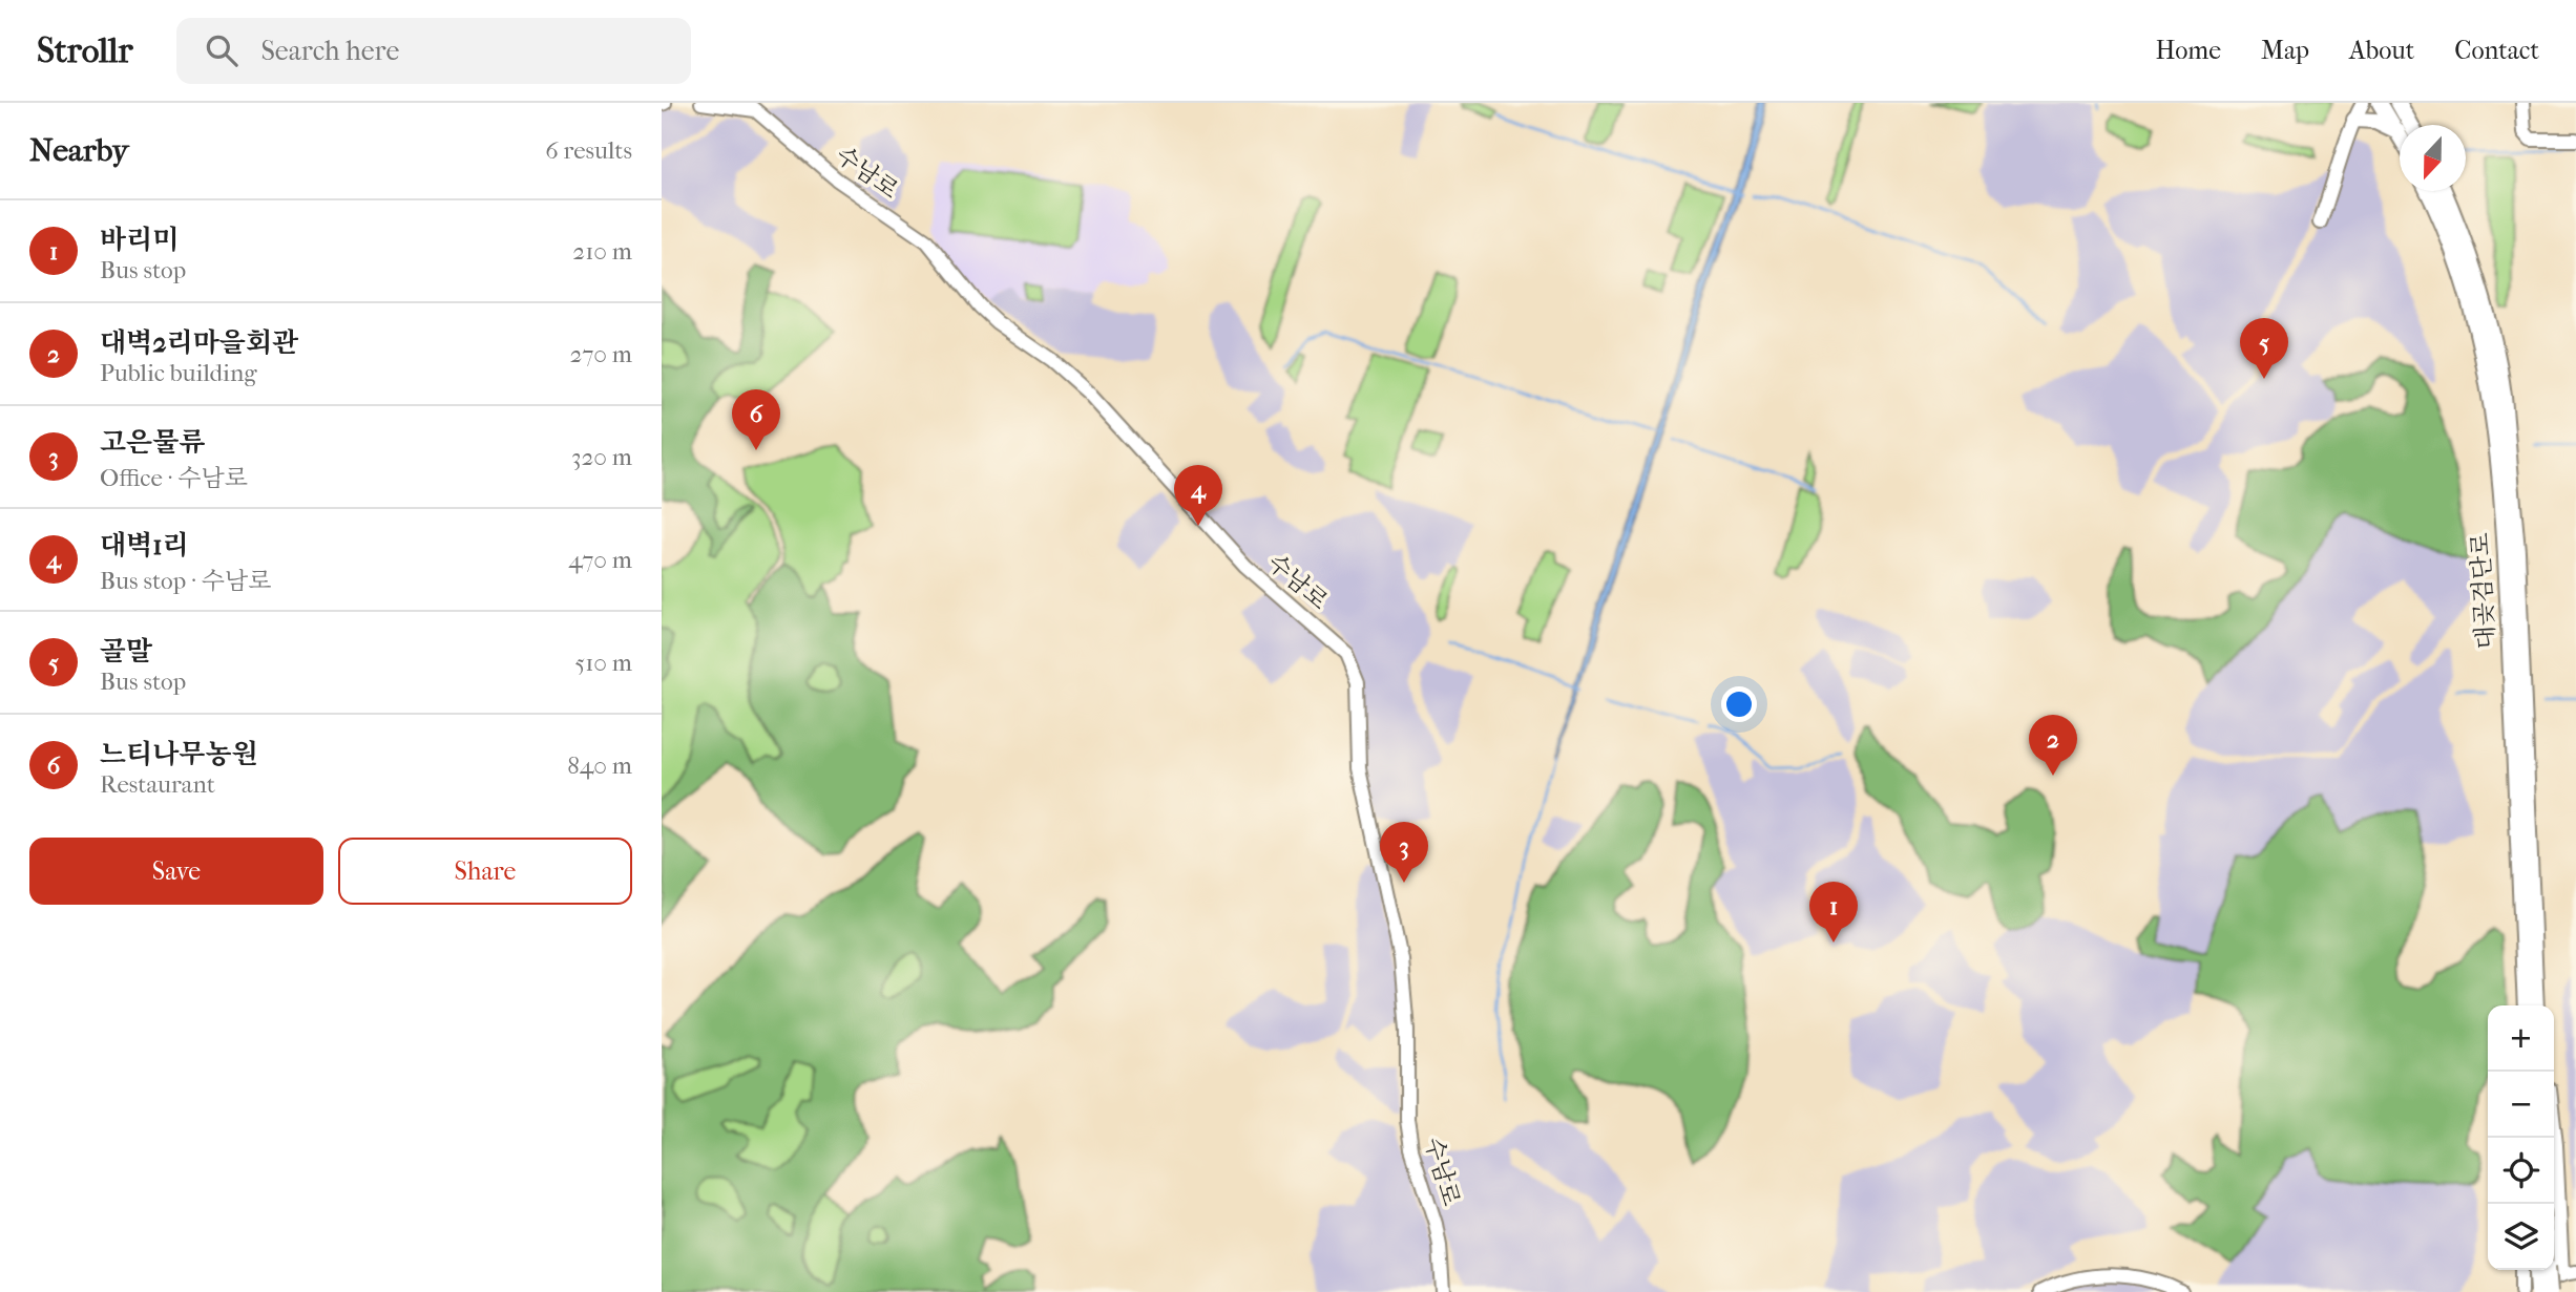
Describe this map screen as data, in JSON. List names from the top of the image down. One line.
{"streets":{"main road":["대곶검단로"],"street":["수남로"]},"north":"bottom","page":{"header":"Strollr","search":"Search here","nav":["Home","Map","About","Contact"],"heading":["Nearby","6 results"],"list":[{"mark":"1","name":"바리미","note":"Bus stop","value":"210 m"},{"mark":"2","name":"대벽2리마을회관","note":"Public building","value":"270 m"},{"mark":"3","name":"고은물류","note":"Office · 수남로","value":"320 m"},{"mark":"4","name":"대벽1리","note":"Bus stop · 수남로","value":"470 m"},{"mark":"5","name":"골말","note":"Bus stop","value":"510 m"},{"mark":"6","name":"느티나무농원","note":"Restaurant","value":"840 m"}],"pins":["5","6","4","2","3","1"],"buttons":["Save","Share"],"map_buttons":["+","−"]}}
